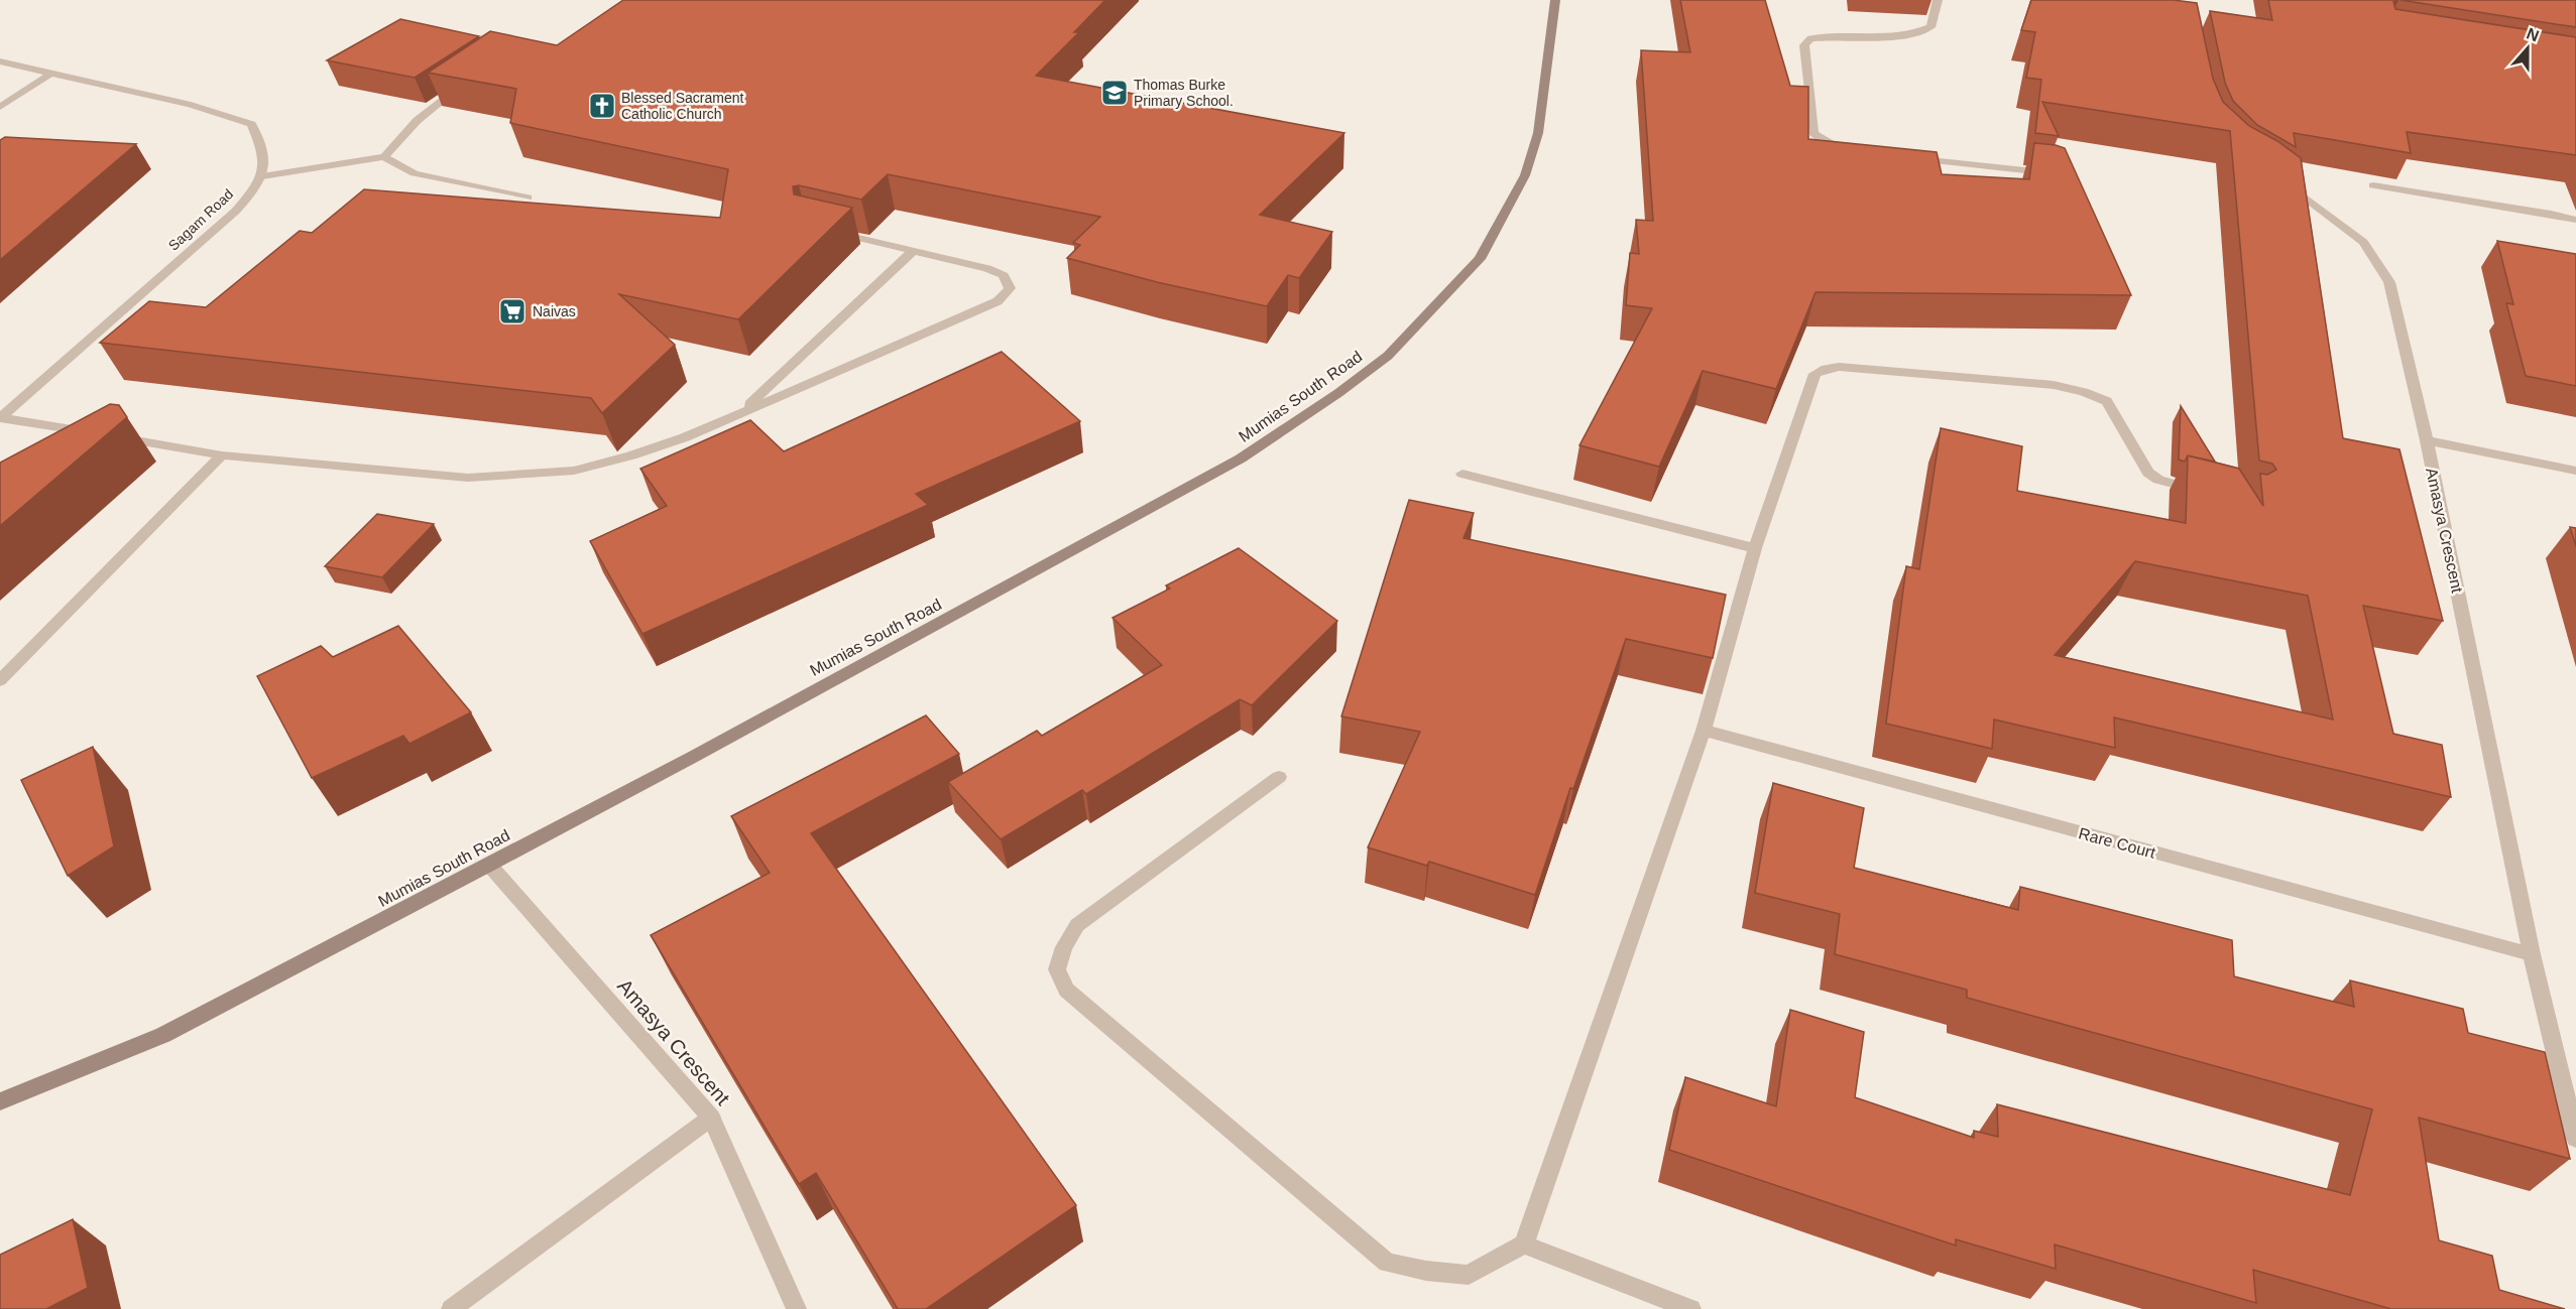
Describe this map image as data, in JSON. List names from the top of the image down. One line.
{"streets":{"main road":["Mumias South Road"],"street":["Sagam Road","Amasya Crescent","Rare Court"]},"crossings":[["Mumias South Road","Amasya Crescent"],["Amasya Crescent","Rare Court"]],"places":{"school or university":["Thomas Burke Primary School."],"church":["Blessed Sacrament Catholic Church"],"supermarket":["Naivas"]},"north":"top"}
